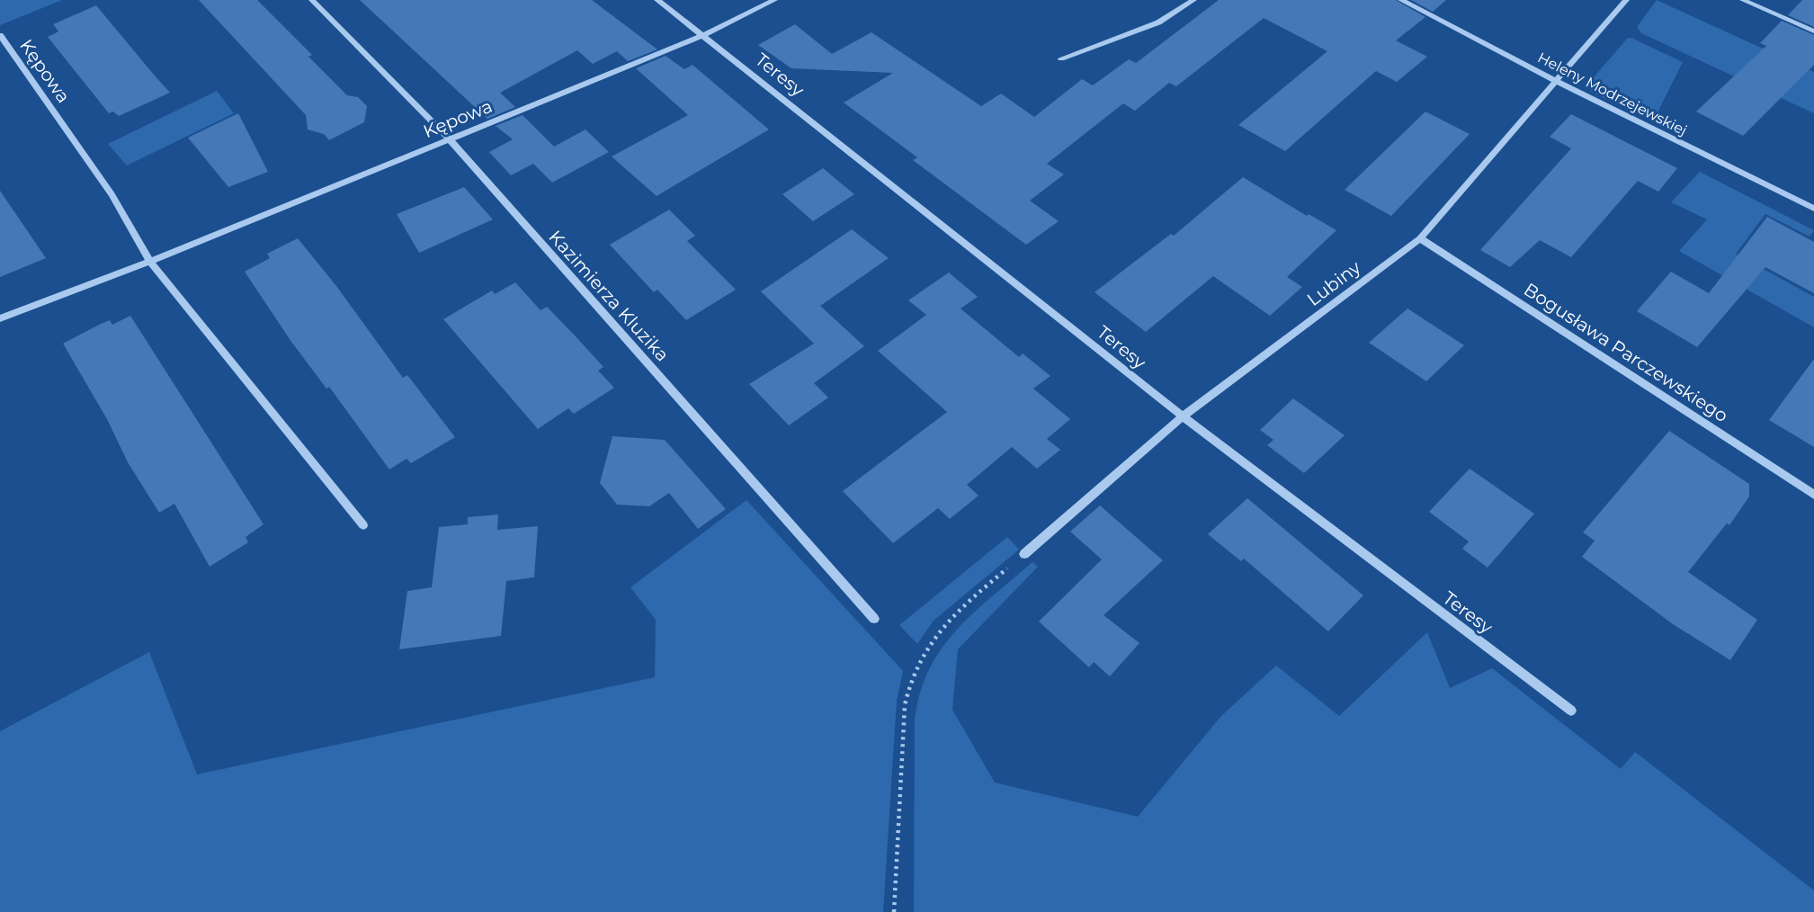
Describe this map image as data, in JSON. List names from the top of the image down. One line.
{"streets":{"street":["Kępowa","Teresy","Heleny Modrzejewskiej","Lubiny","Kazimierza Kluzika","Bogusława Parczewskiego"]},"crossings":[["Kępowa","Teresy"],["Kępowa","Kazimierza Kluzika"],["Teresy","Lubiny"],["Heleny Modrzejewskiej","Lubiny"],["Lubiny","Bogusława Parczewskiego"]]}
